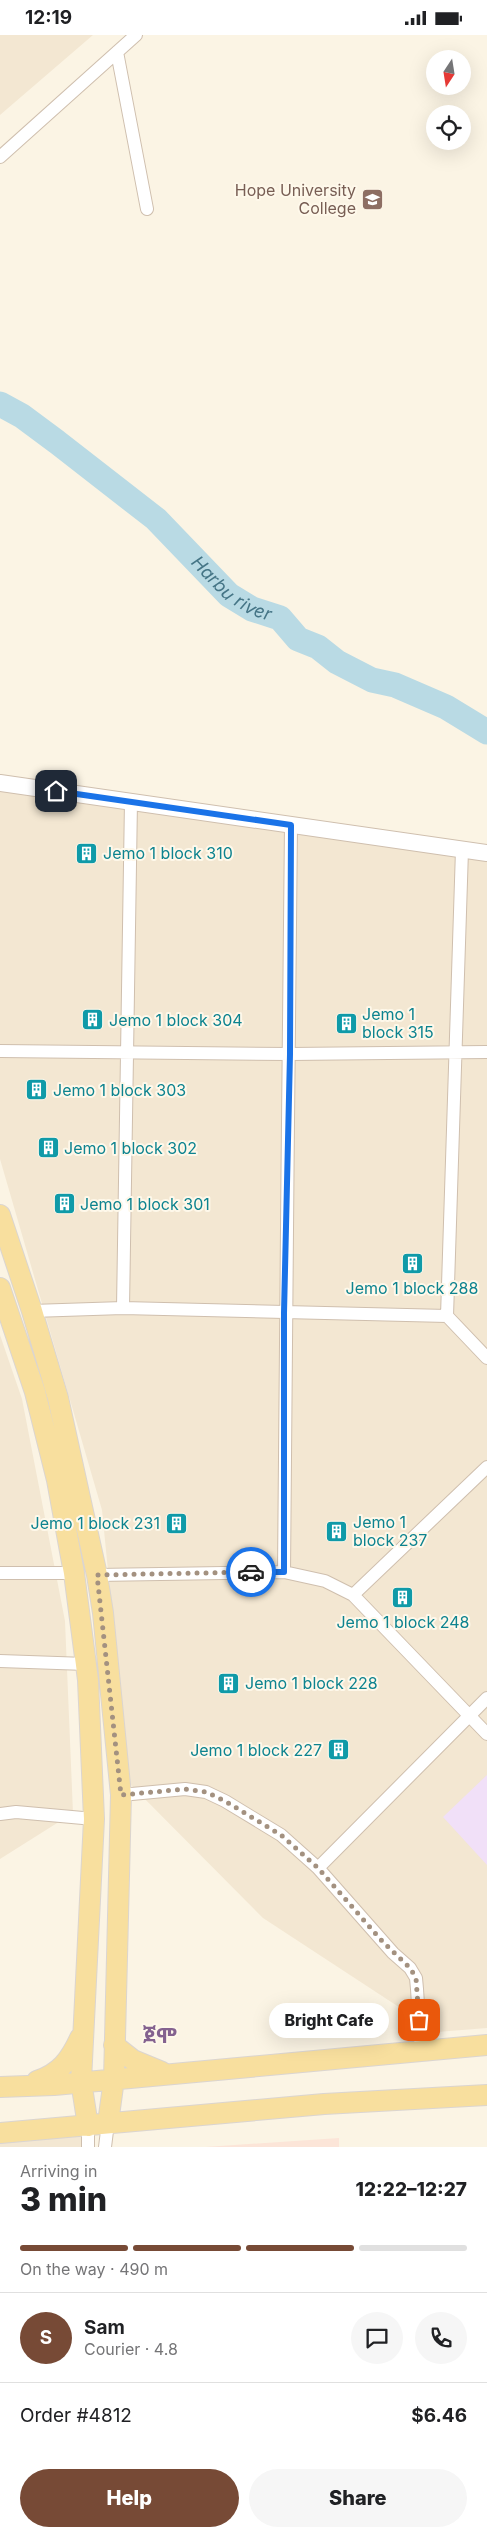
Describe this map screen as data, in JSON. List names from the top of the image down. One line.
{"districts":["ጀሞ"],"water":["Harbu river"],"places":{"school or university":["Hope University College"],"building":["Jemo 1 block 310","Jemo 1 block 304","Jemo 1 block 315","Jemo 1 block 303","Jemo 1 block 302","Jemo 1 block 301","Jemo 1 block 288","Jemo 1 block 231","Jemo 1 block 237","Jemo 1 block 248","Jemo 1 block 228","Jemo 1 block 227"],"other":["Bright Cafe"]},"north":"bottom","page":{"status":"12:19","bubble":"Bright Cafe","heading":["3 min","Arriving in","12:22–12:27"],"panel":["Sam","Courier · 4.8","Order #4812","$6.46"],"bar":"On the way · 490 m","round":"S","buttons":["Help","Share"]}}
